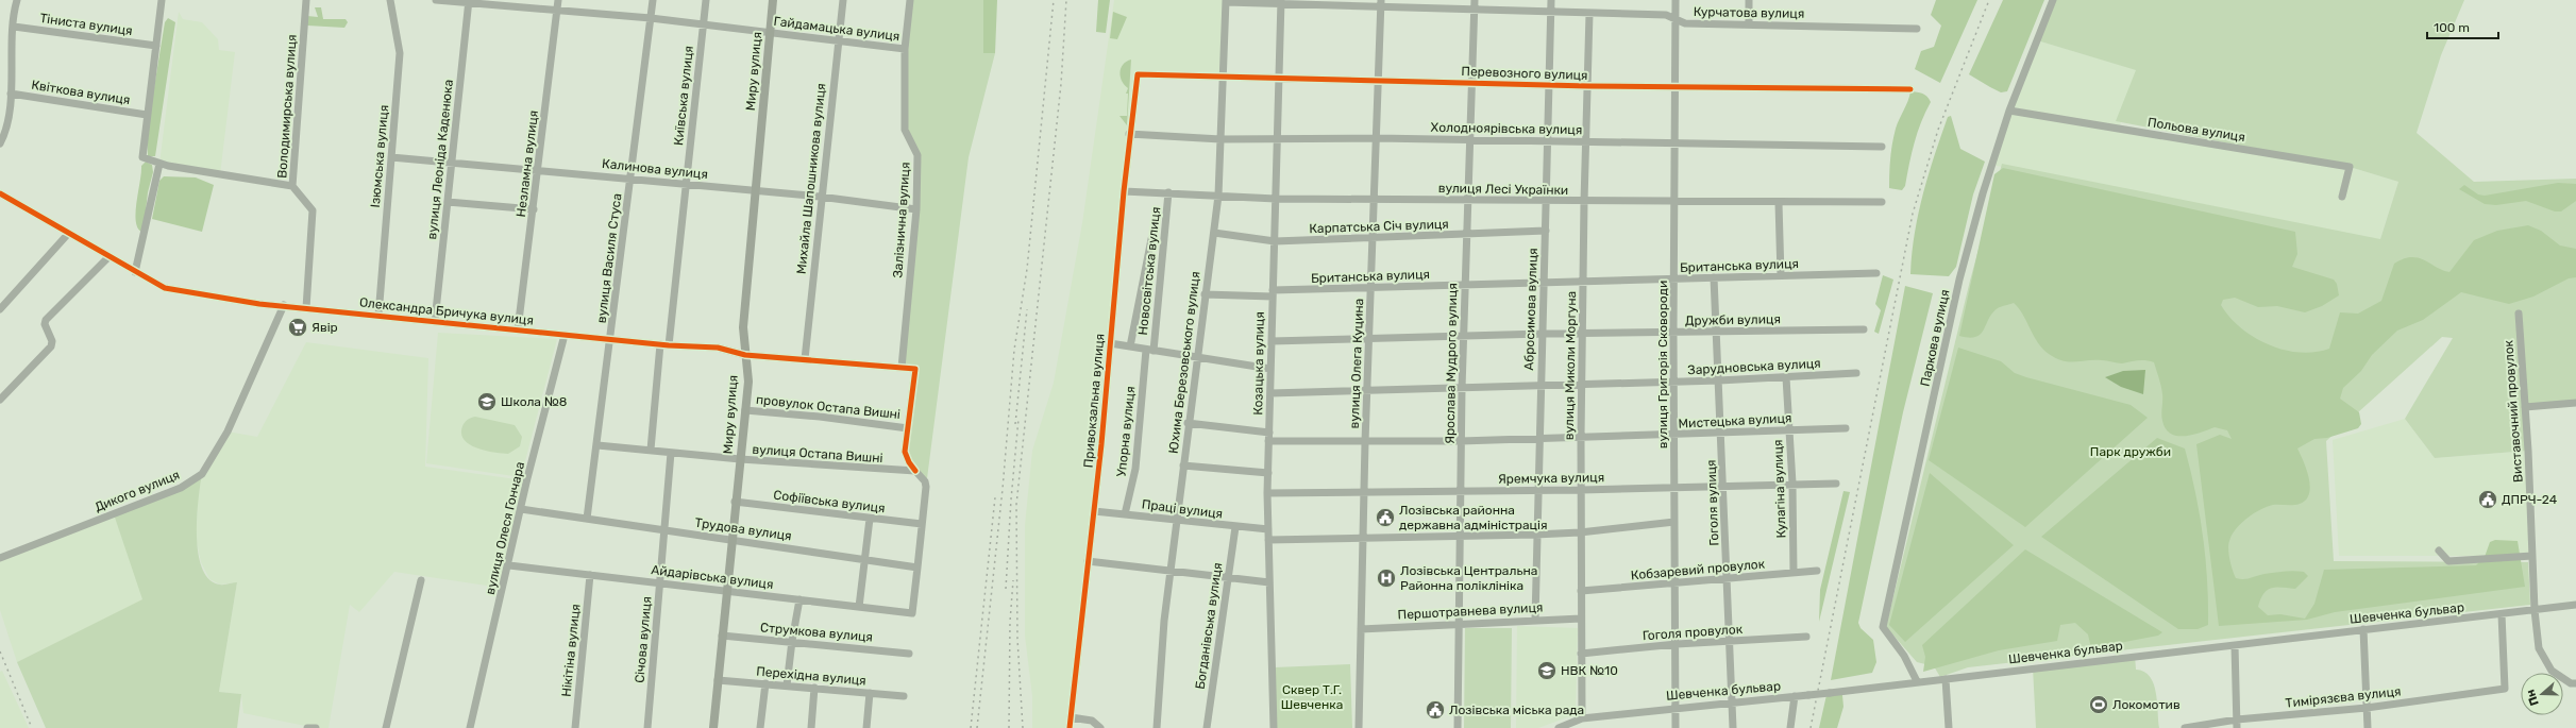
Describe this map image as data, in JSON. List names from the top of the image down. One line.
{"streets":{"main road":["Миру вулиця"],"street":["Курчатова вулиця","Тіниста вулиця","Гайдамацька вулиця","Перевозного вулиця","Квіткова вулиця","Київська вулиця","Володимирська вулиця","Холодноярівська вулиця","Польова вулиця","Ізюмська вулиця","вулиця Леоніда Каденюка","Незламна вулиця","Калинова вулиця","Михайла Шапошникова вулиця","вулиця Лесі Українки","Залізнична вулиця","Карпатська Січ вулиця","вулиця Василя Стуса","Британська вулиця","Новосвітська вулиця","Абросимова вулиця","Олександра Бричука вулиця","Дружби вулиця","Паркова вулиця","Юхима Березовського вулиця","Козацька вулиця","вулиця Олега Куцина","Ярослава Мудрого вулиця","вулиця Григорія Сковороди","вулиця Миколи Моргуна","Зарудновська вулиця","Привокзальна вулиця","провулок Остапа Вишні","Виставочний провулок","Мистецька вулиця","Упорна вулиця","вулиця Остапа Вишні","Яремчука вулиця","Кулагіна вулиця","Дикого вулиця","Софіївська вулиця","Гоголя вулиця","Праці вулиця","вулиця Олеся Гончара","Трудова вулиця","Кобзаревий провулок","Айдарівська вулиця","Першотравнева вулиця","Шевченка бульвар","Богданівська вулиця","Струмкова вулиця","Гоголя провулок","Січова вулиця","Нікітіна вулиця","Перехідна вулиця","Тимірязєва вулиця"]},"crossings":[["Курчатова вулиця","Абросимова вулиця"],["Курчатова вулиця","Юхима Березовського вулиця"],["Курчатова вулиця","Козацька вулиця"],["Курчатова вулиця","вулиця Олега Куцина"],["Курчатова вулиця","Ярослава Мудрого вулиця"],["Курчатова вулиця","вулиця Григорія Сковороди"],["Курчатова вулиця","вулиця Миколи Моргуна"],["Гайдамацька вулиця","Миру вулиця"],["Гайдамацька вулиця","Київська вулиця"],["Гайдамацька вулиця","вулиця Леоніда Каденюка"],["Гайдамацька вулиця","Незламна вулиця"],["Гайдамацька вулиця","Михайла Шапошникова вулиця"],["Гайдамацька вулиця","Залізнична вулиця"],["Гайдамацька вулиця","вулиця Василя Стуса"],["Миру вулиця","Калинова вулиця"],["Миру вулиця","Олександра Бричука вулиця"],["Миру вулиця","провулок Остапа Вишні"],["Миру вулиця","вулиця Остапа Вишні"],["Миру вулиця","Софіївська вулиця"],["Миру вулиця","Трудова вулиця"],["Миру вулиця","Айдарівська вулиця"],["Миру вулиця","Струмкова вулиця"],["Миру вулиця","Перехідна вулиця"],["Перевозного вулиця","Абросимова вулиця"],["Перевозного вулиця","Юхима Березовського вулиця"],["Перевозного вулиця","Козацька вулиця"],["Перевозного вулиця","вулиця Олега Куцина"],["Перевозного вулиця","Ярослава Мудрого вулиця"],["Перевозного вулиця","вулиця Григорія Сковороди"],["Перевозного вулиця","вулиця Миколи Моргуна"],["Перевозного вулиця","Привокзальна вулиця"],["Київська вулиця","Калинова вулиця"],["Київська вулиця","Олександра Бричука вулиця"],["Володимирська вулиця","Олександра Бричука вулиця"],["Холодноярівська вулиця","Абросимова вулиця"],["Холодноярівська вулиця","Юхима Березовського вулиця"],["Холодноярівська вулиця","Козацька вулиця"],["Холодноярівська вулиця","вулиця Олега Куцина"],["Холодноярівська вулиця","Ярослава Мудрого вулиця"],["Холодноярівська вулиця","вулиця Григорія Сковороди"],["Холодноярівська вулиця","вулиця Миколи Моргуна"],["Холодноярівська вулиця","Привокзальна вулиця"],["Польова вулиця","Паркова вулиця"],["Ізюмська вулиця","Калинова вулиця"],["Ізюмська вулиця","Олександра Бричука вулиця"],["вулиця Леоніда Каденюка","Калинова вулиця"],["вулиця Леоніда Каденюка","Олександра Бричука вулиця"],["Незламна вулиця","Калинова вулиця"],["Незламна вулиця","Олександра Бричука вулиця"],["Калинова вулиця","Михайла Шапошникова вулиця"],["Калинова вулиця","Залізнична вулиця"],["Калинова вулиця","вулиця Василя Стуса"],["Михайла Шапошникова вулиця","Олександра Бричука вулиця"],["вулиця Лесі Українки","Новосвітська вулиця"],["вулиця Лесі Українки","Абросимова вулиця"],["вулиця Лесі Українки","Юхима Березовського вулиця"],["вулиця Лесі Українки","Козацька вулиця"],["вулиця Лесі Українки","вулиця Олега Куцина"],["вулиця Лесі Українки","Ярослава Мудрого вулиця"],["вулиця Лесі Українки","вулиця Григорія Сковороди"],["вулиця Лесі Українки","вулиця Миколи Моргуна"],["вулиця Лесі Українки","Привокзальна вулиця"],["Залізнична вулиця","Олександра Бричука вулиця"],["Карпатська Січ вулиця","Абросимова вулиця"],["Карпатська Січ вулиця","Юхима Березовського вулиця"],["Карпатська Січ вулиця","Козацька вулиця"],["Карпатська Січ вулиця","вулиця Олега Куцина"],["Карпатська Січ вулиця","Ярослава Мудрого вулиця"],["вулиця Василя Стуса","Олександра Бричука вулиця"],["вулиця Василя Стуса","вулиця Остапа Вишні"],["вулиця Василя Стуса","Трудова вулиця"],["Британська вулиця","Абросимова вулиця"],["Британська вулиця","Юхима Березовського вулиця"],["Британська вулиця","Козацька вулиця"],["Британська вулиця","вулиця Олега Куцина"],["Британська вулиця","Ярослава Мудрого вулиця"],["Британська вулиця","вулиця Григорія Сковороди"],["Британська вулиця","вулиця Миколи Моргуна"],["Британська вулиця","Гоголя вулиця"],["Новосвітська вулиця","Упорна вулиця"],["Абросимова вулиця","Дружби вулиця"],["Абросимова вулиця","Зарудновська вулиця"],["Абросимова вулиця","Мистецька вулиця"],["Абросимова вулиця","Яремчука вулиця"],["Абросимова вулиця","Першотравнева вулиця"],["Олександра Бричука вулиця","провулок Остапа Вишні"],["Олександра Бричука вулиця","Дикого вулиця"],["Олександра Бричука вулиця","вулиця Олеся Гончара"],["Дружби вулиця","Козацька вулиця"],["Дружби вулиця","вулиця Олега Куцина"],["Дружби вулиця","Ярослава Мудрого вулиця"],["Дружби вулиця","вулиця Григорія Сковороди"],["Дружби вулиця","вулиця Миколи Моргуна"],["Дружби вулиця","Гоголя вулиця"],["Паркова вулиця","Шевченка бульвар"],["Юхима Березовського вулиця","Праці вулиця"],["Козацька вулиця","Зарудновська вулиця"],["Козацька вулиця","Мистецька вулиця"],["Козацька вулиця","Яремчука вулиця"],["Козацька вулиця","Праці вулиця"],["вулиця Олега Куцина","Зарудновська вулиця"],["вулиця Олега Куцина","Мистецька вулиця"],["вулиця Олега Куцина","Яремчука вулиця"],["вулиця Олега Куцина","Першотравнева вулиця"],["Ярослава Мудрого вулиця","Зарудновська вулиця"],["Ярослава Мудрого вулиця","Мистецька вулиця"],["Ярослава Мудрого вулиця","Яремчука вулиця"],["Ярослава Мудрого вулиця","Першотравнева вулиця"],["вулиця Григорія Сковороди","Зарудновська вулиця"],["вулиця Григорія Сковороди","Мистецька вулиця"],["вулиця Григорія Сковороди","Яремчука вулиця"],["вулиця Григорія Сковороди","Кобзаревий провулок"],["вулиця Григорія Сковороди","Шевченка бульвар"],["вулиця Григорія Сковороди","Гоголя провулок"],["вулиця Миколи Моргуна","Зарудновська вулиця"],["вулиця Миколи Моргуна","Мистецька вулиця"],["вулиця Миколи Моргуна","Яремчука вулиця"],["вулиця Миколи Моргуна","Кобзаревий провулок"],["вулиця Миколи Моргуна","Першотравнева вулиця"],["вулиця Миколи Моргуна","Шевченка бульвар"],["вулиця Миколи Моргуна","Гоголя провулок"],["Зарудновська вулиця","Кулагіна вулиця"],["Зарудновська вулиця","Гоголя вулиця"],["Привокзальна вулиця","Праці вулиця"],["Виставочний провулок","Шевченка бульвар"],["Мистецька вулиця","Кулагіна вулиця"],["Мистецька вулиця","Гоголя вулиця"],["Упорна вулиця","Праці вулиця"],["вулиця Остапа Вишні","Січова вулиця"],["Яремчука вулиця","Кулагіна вулиця"],["Яремчука вулиця","Гоголя вулиця"],["Кулагіна вулиця","Кобзаревий провулок"],["Гоголя вулиця","Кобзаревий провулок"],["Гоголя вулиця","Шевченка бульвар"],["Гоголя вулиця","Гоголя провулок"],["Праці вулиця","Богданівська вулиця"],["вулиця Олеся Гончара","Трудова вулиця"],["вулиця Олеся Гончара","Айдарівська вулиця"],["Трудова вулиця","Айдарівська вулиця"],["Трудова вулиця","Січова вулиця"],["Айдарівська вулиця","Січова вулиця"],["Айдарівська вулиця","Нікітіна вулиця"],["Шевченка бульвар","Тимірязєва вулиця"]],"parks":["Парк дружби","Сквер Т.Г. Шевченка"],"places":{"supermarket":["Явiр"],"school or university":["Школа №8","НВК №10"],"public building":["ДПРЧ-24","Лозівська районна державна адміністрація","Лозівська міська рада"],"hospital":["Лозівська Центральна Районна поліклініка"],"sports":["Локомотив"]},"scale_bar":"100 m","north":"left"}
